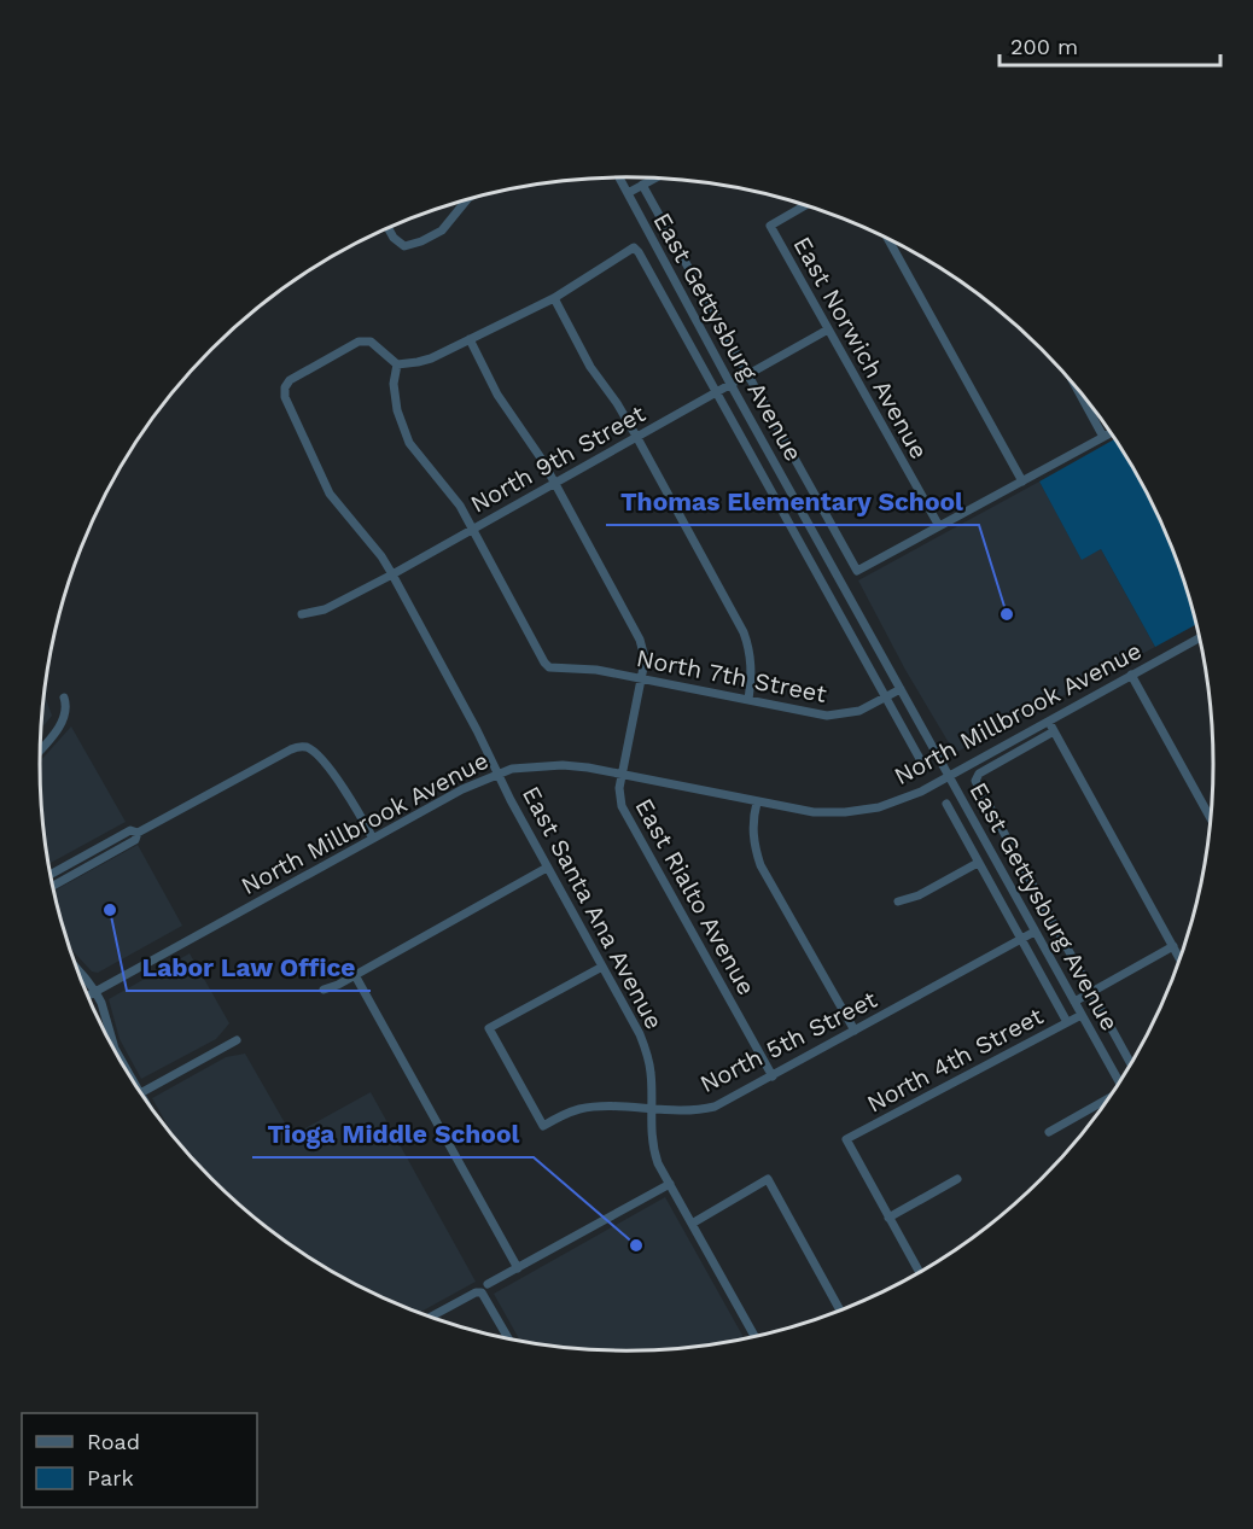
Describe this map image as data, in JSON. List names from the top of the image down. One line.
{"streets":{"street":["East Gettysburg Avenue","East Norwich Avenue","North 9th Street","North 7th Street","North Millbrook Avenue","East Rialto Avenue","East Santa Ana Avenue","North 5th Street","North 4th Street"]},"crossings":[["East Gettysburg Avenue","North 9th Street"],["East Gettysburg Avenue","North 7th Street"],["East Gettysburg Avenue","North Millbrook Avenue"],["East Gettysburg Avenue","North 5th Street"],["East Gettysburg Avenue","North 4th Street"],["East Norwich Avenue","North 9th Street"],["North 9th Street","North 7th Street"],["North 9th Street","East Rialto Avenue"],["North 9th Street","East Santa Ana Avenue"],["North 7th Street","East Rialto Avenue"],["North Millbrook Avenue","East Rialto Avenue"],["North Millbrook Avenue","East Santa Ana Avenue"],["East Rialto Avenue","North 5th Street"],["East Santa Ana Avenue","North 5th Street"]],"places":["Thomas Elementary School","Labor Law Office","Tioga Middle School"],"legend":["Road","Park"],"scale_bar":"200 m"}
